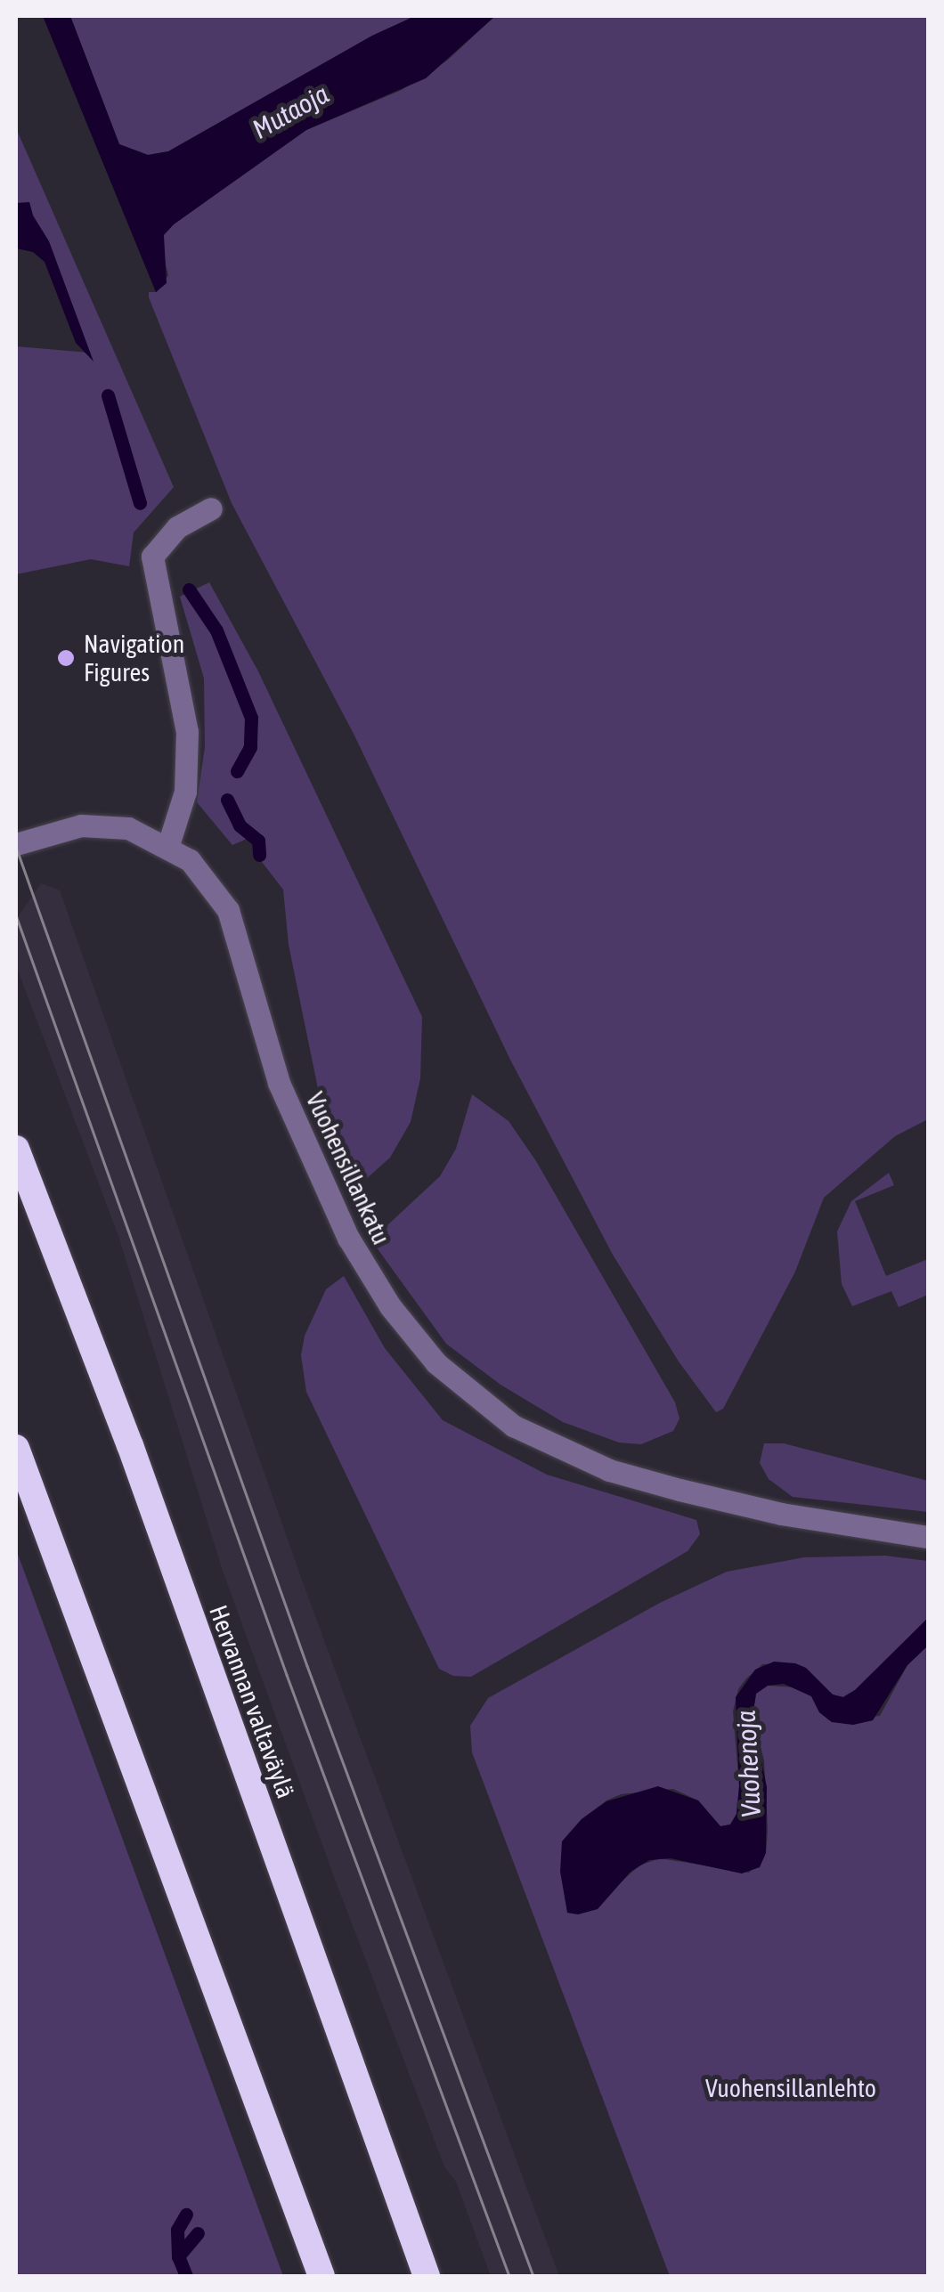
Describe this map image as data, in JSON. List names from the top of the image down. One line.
{"streets":{"highway":["Hervannan valtaväylä"],"street":["Vuohensillankatu"]},"water":["Mutaoja","Vuohenoja"],"parks":["Vuohensillanlehto"],"places":["Navigation Figures"]}
